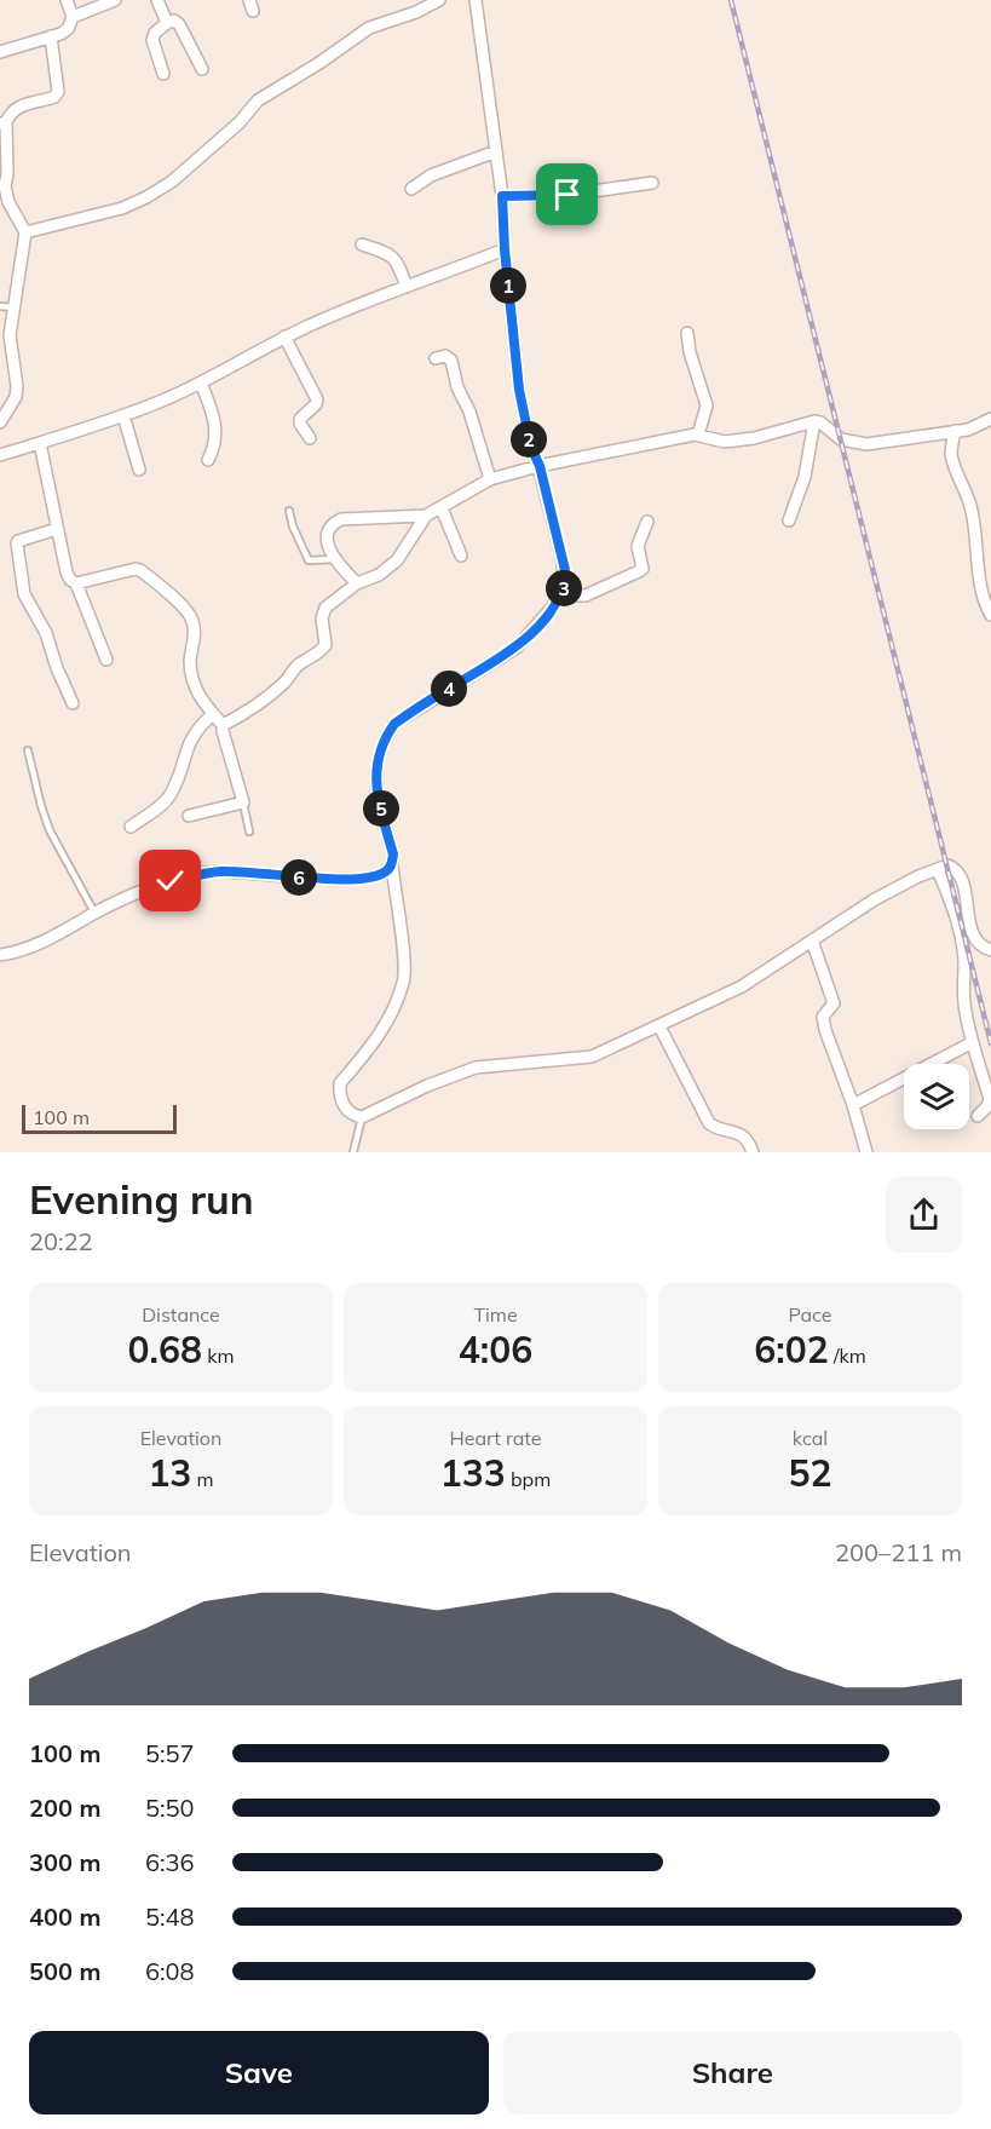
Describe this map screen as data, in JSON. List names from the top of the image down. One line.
{"scale_bar":"100 m","page":{"pins":["1","2","3","4","5","6"],"scale":"100 m","heading":["Evening run","20:22"],"stats":[["Distance","0.68 km"],["Time","4:06"],["Pace","6:02 /km"],["Elevation","13 m"],["Heart rate","133 bpm"],["kcal","52"]],"chart":["Elevation","200–211 m"],"list":[{"name":"100 m","note":"5:57"},{"name":"200 m","note":"5:50"},{"name":"300 m","note":"6:36"},{"name":"400 m","note":"5:48"},{"name":"500 m","note":"6:08"}],"buttons":["Save","Share"]}}
